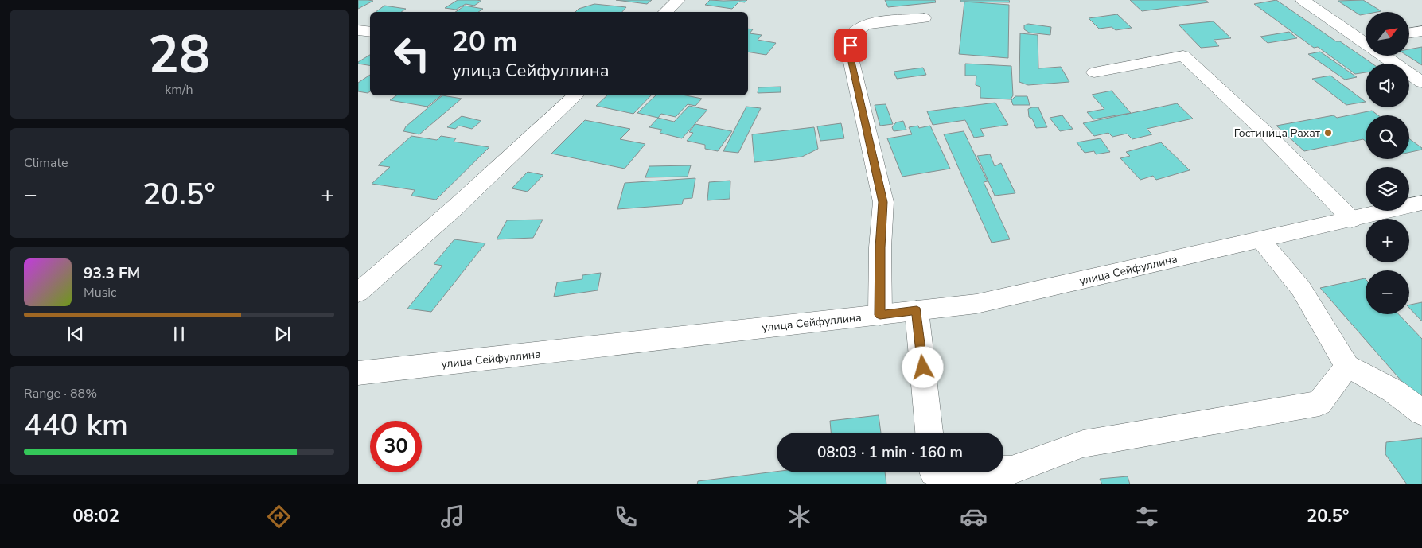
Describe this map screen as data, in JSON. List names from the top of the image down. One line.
{"streets":{"street":["улица Сейфуллина"]},"places":["Гостиница Рахат"],"north":"top right","page":{"tile":[["28","km/h"],"Climate",["Range · 88%","440 km"]],"map_buttons":["+","−"],"turn":["20 m","улица Сейфуллина"],"heat":["−","20.5°","+"],"song":["93.3 FM","Music"],"limit":"30","trip":"08:03 · 1 min · 160 m","tabs":["08:02","20.5°"]}}
